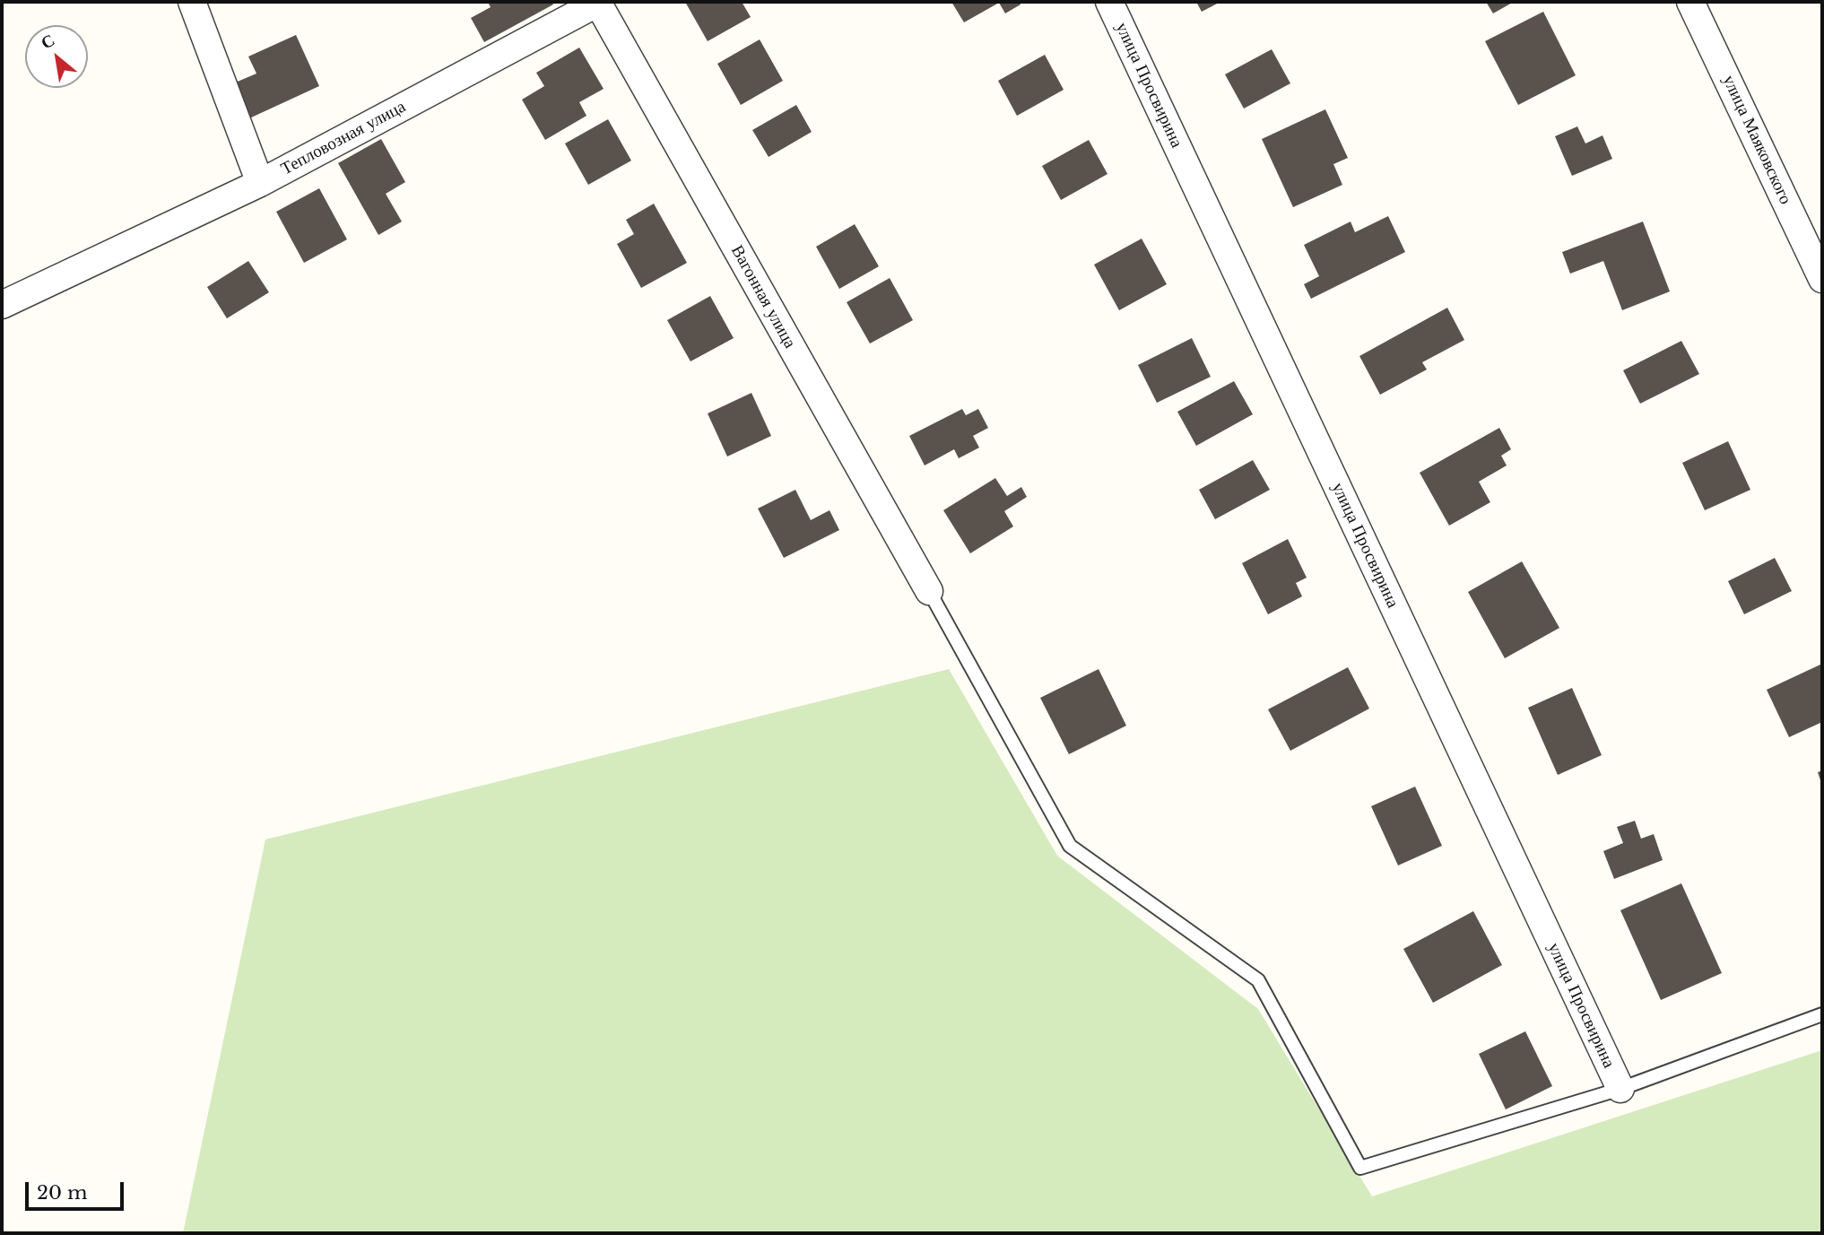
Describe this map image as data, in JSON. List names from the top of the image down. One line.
{"streets":{"street":["улица Просвирина","Тепловозная улица","улица Маяковского","Вагонная улица"]},"crossings":[["Тепловозная улица","Вагонная улица"]],"scale_bar":"20 m","north":"top left"}
